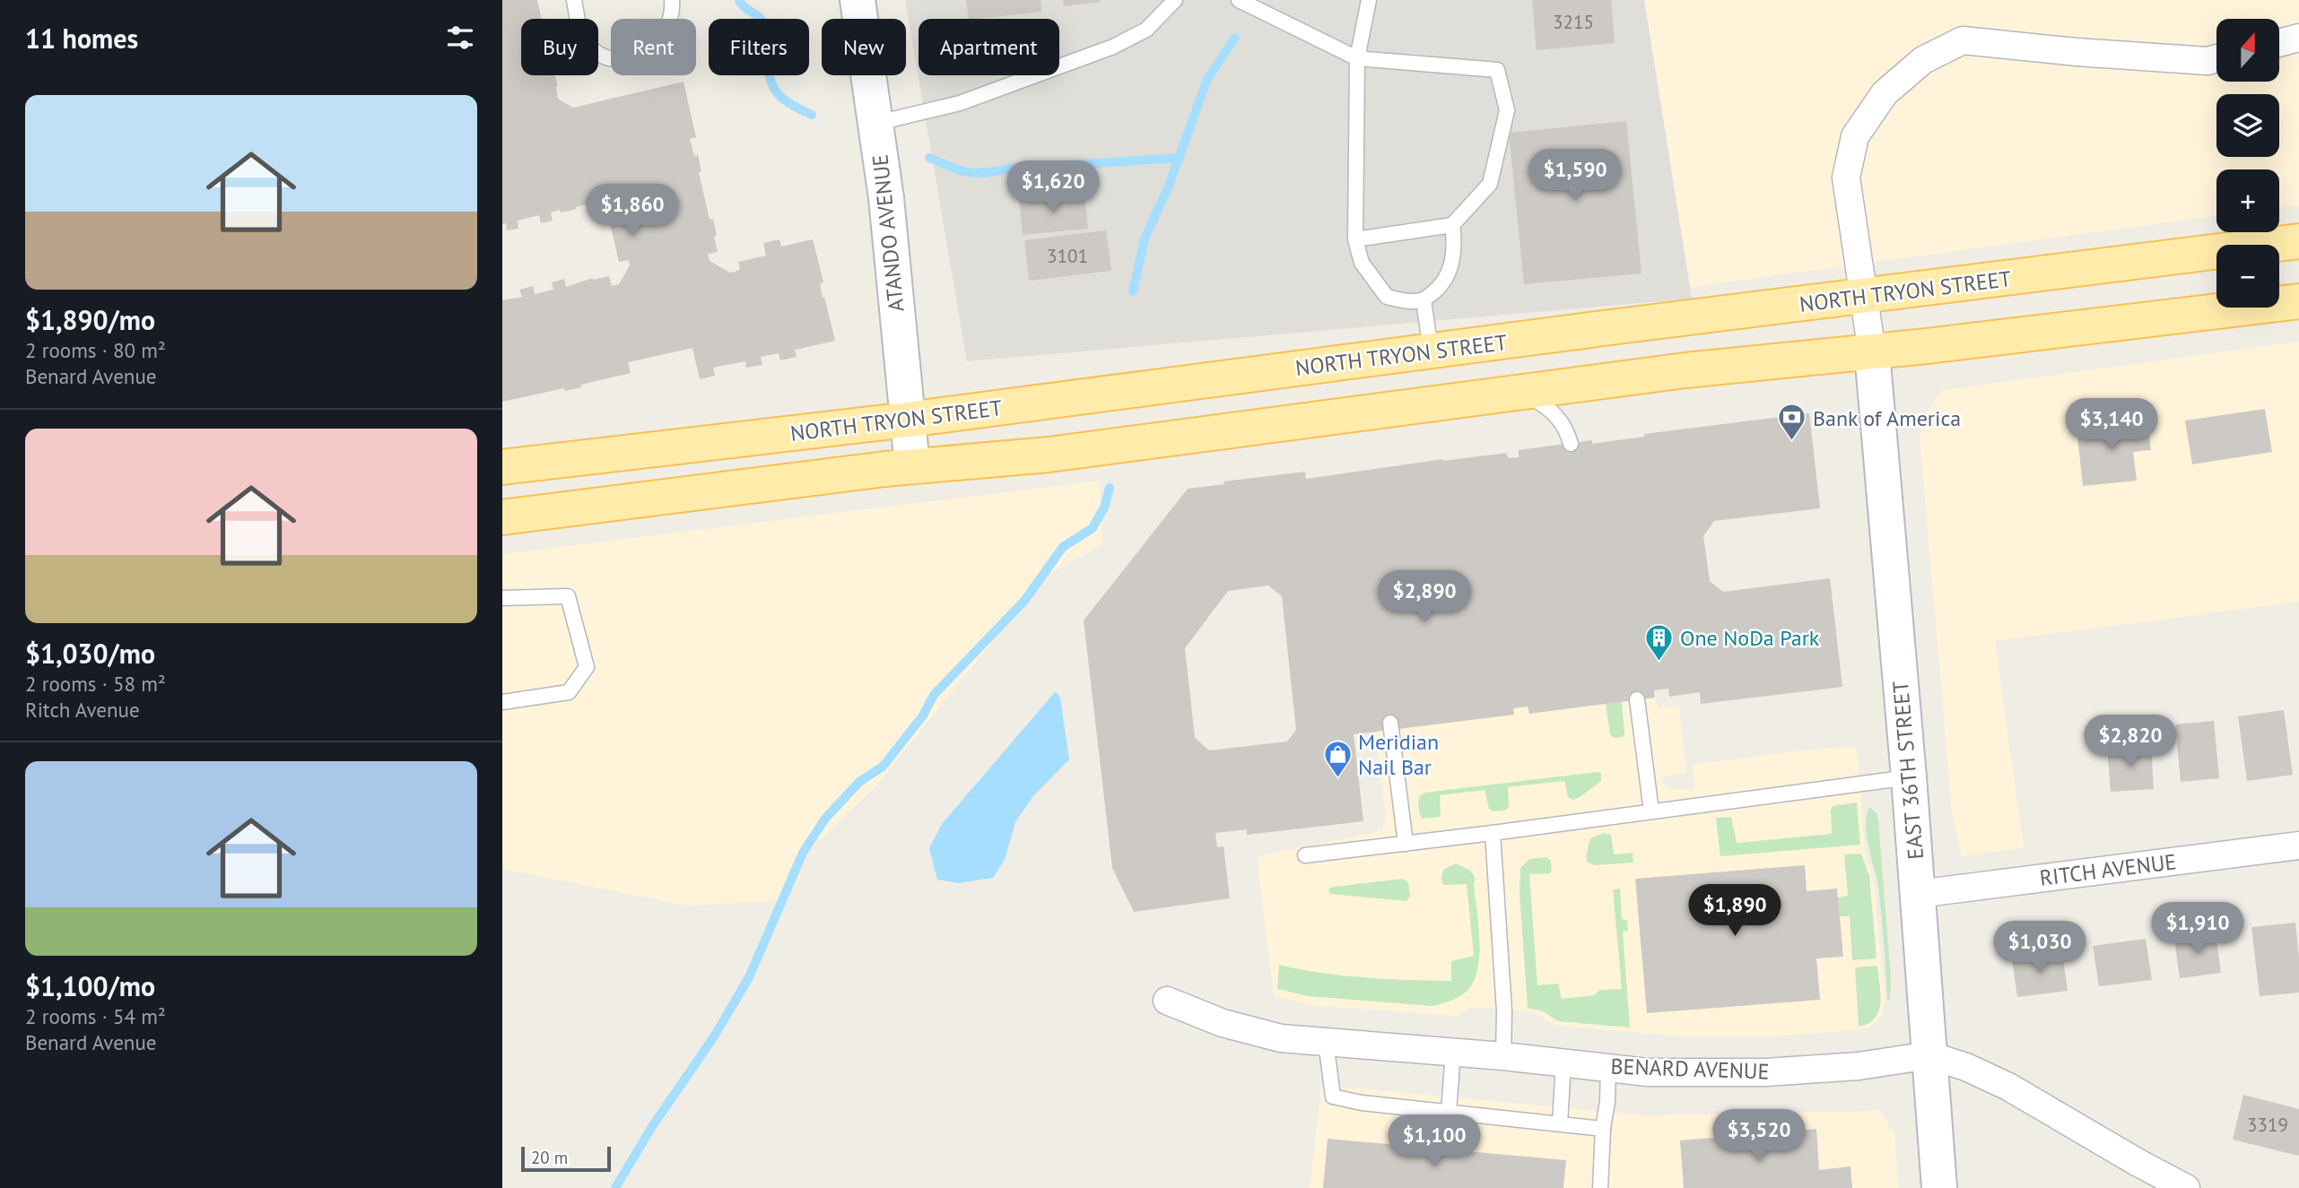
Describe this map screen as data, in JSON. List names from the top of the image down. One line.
{"streets":{"main road":["NORTH TRYON STREET"],"street":["ATANDO AVENUE","EAST 36TH STREET","RITCH AVENUE","BENARD AVENUE"]},"crossings":[["ATANDO AVENUE","NORTH TRYON STREET"],["EAST 36TH STREET","RITCH AVENUE"],["EAST 36TH STREET","BENARD AVENUE"]],"places":{"bank":["Bank of America"],"building":["One NoDa Park"],"shop":["Meridian Nail Bar"]},"house_numbers":["3215","3101","3319"],"scale_bar":"20 m","north":"top","page":{"heading":"11 homes","map_buttons":["+","−"],"chip":["Buy","Rent","Filters","New","Apartment"],"list":[{"name":"$1,890/mo","note":"2 rooms · 80 m² · Benard Avenue"},{"name":"$1,030/mo","note":"2 rooms · 58 m² · Ritch Avenue"},{"name":"$1,100/mo","note":"2 rooms · 54 m² · Benard Avenue"}],"price":["$1,590","$1,620","$1,860","$3,140","$2,890","$2,820","$1,890","$1,910","$1,030","$3,520","$1,100"],"scale":"20 m"}}
